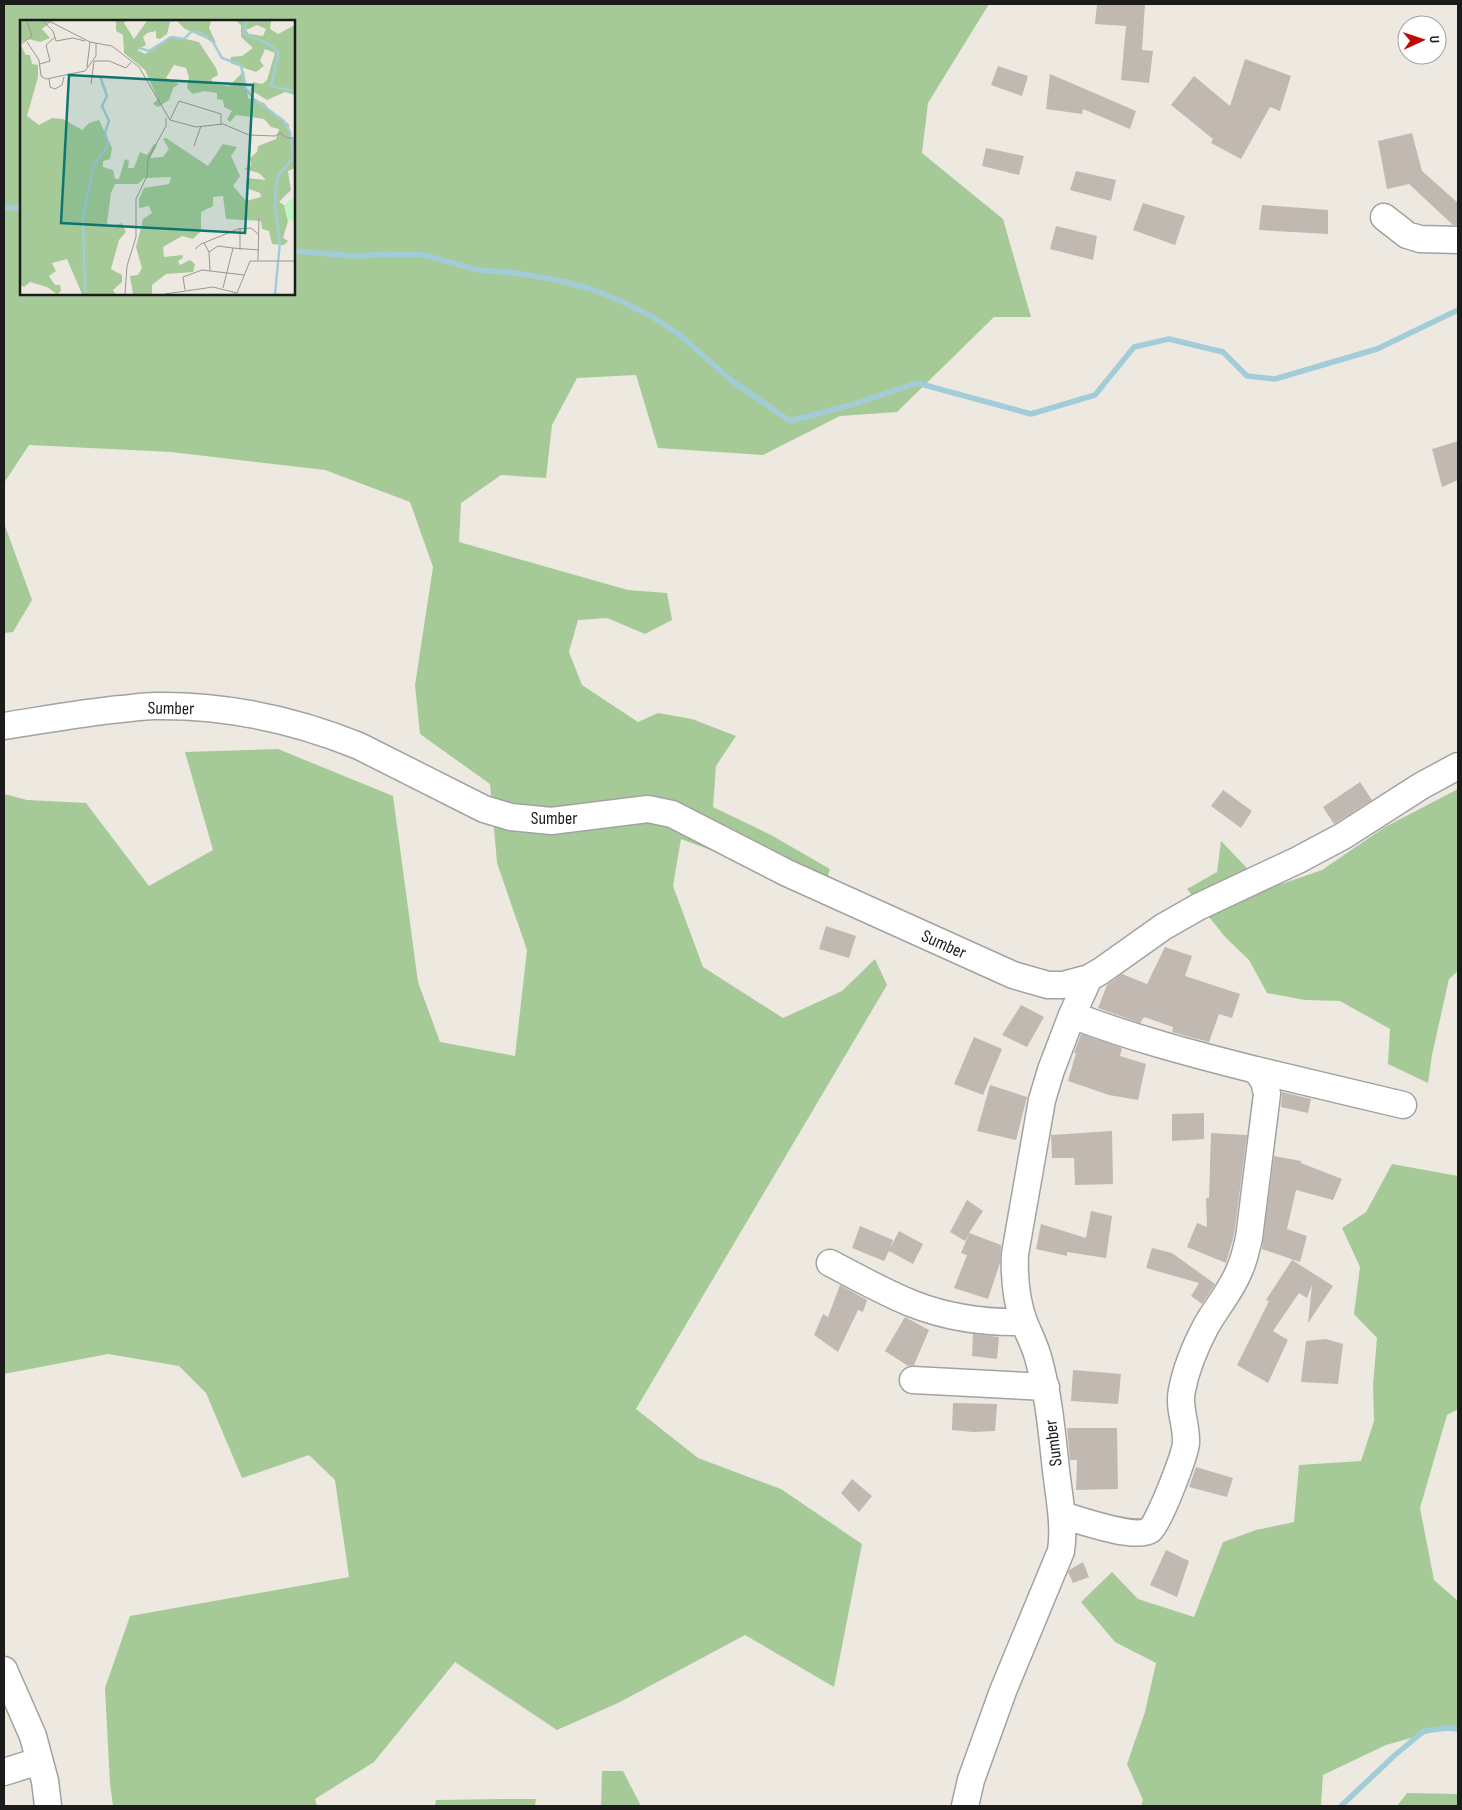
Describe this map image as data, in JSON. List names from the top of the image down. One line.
{"streets":{"street":["Sumber"]},"north":"right"}
